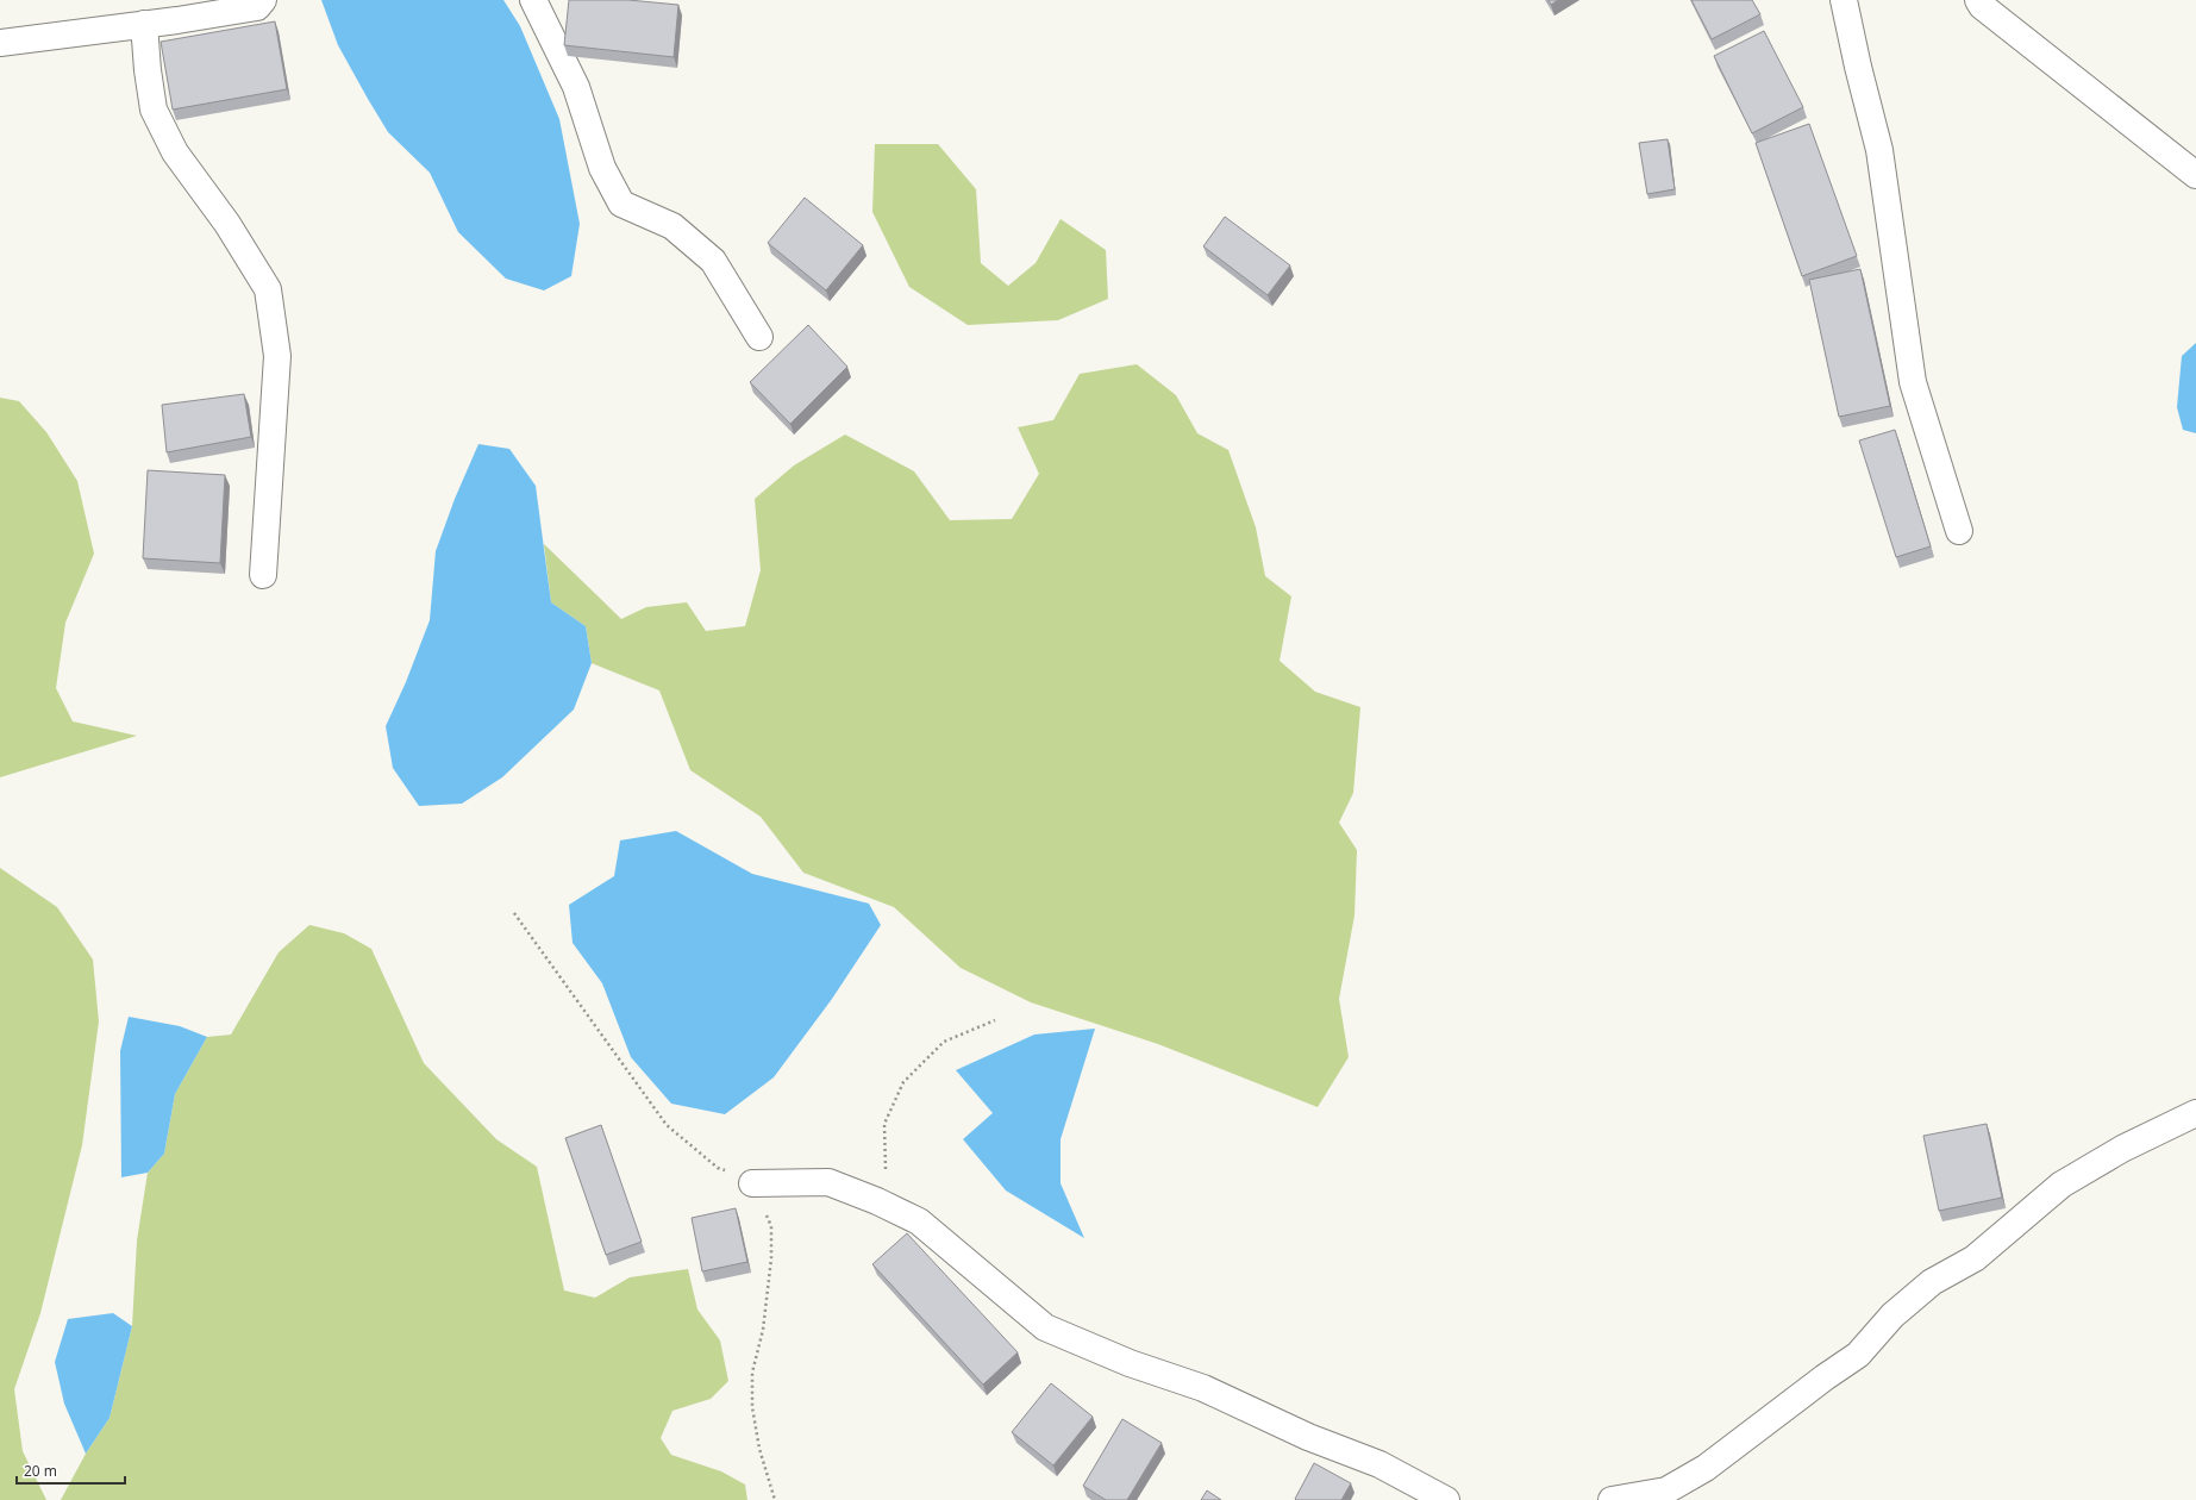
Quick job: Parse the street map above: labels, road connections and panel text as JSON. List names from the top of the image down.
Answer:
{
  "scale_bar": "20 m"
}
